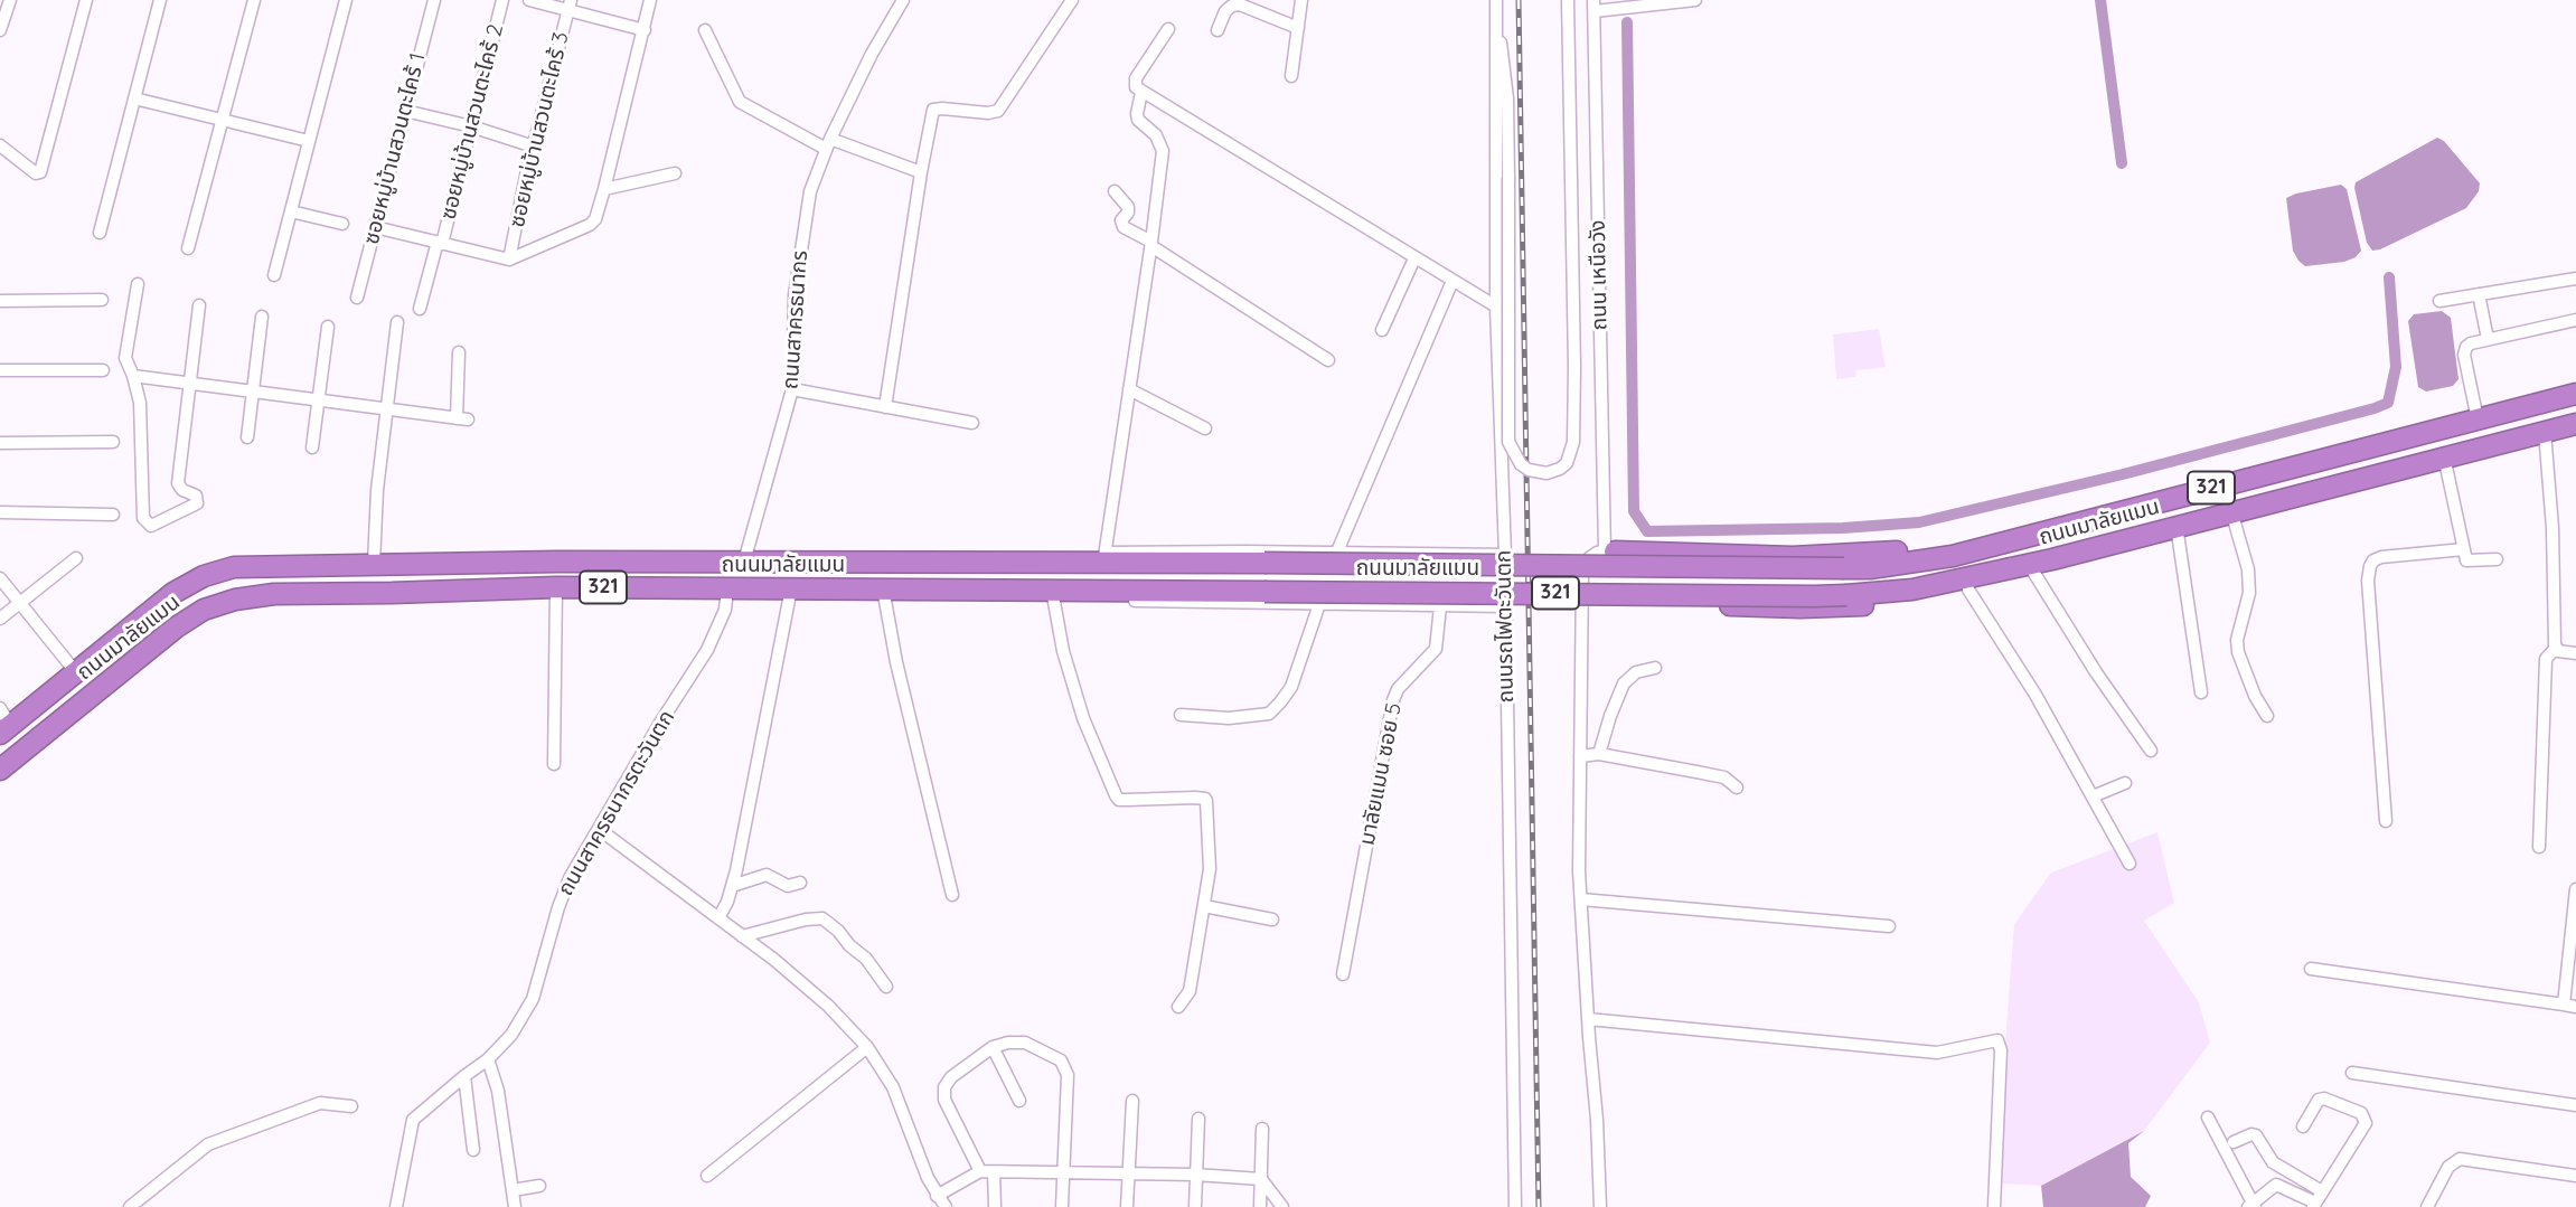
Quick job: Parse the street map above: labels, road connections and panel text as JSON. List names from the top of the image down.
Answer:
{
  "streets": {
    "highway": ["321", "ถนนมาลัยแมน"],
    "street": [
      "ซอยหมู่บ้านสวนตะไคร้ 2",
      "ซอยหมู่บ้านสวนตะไคร้ 3",
      "ซอยหมู่บ้านสวนตะไคร้ 1",
      "ถนน เหนือวัง",
      "ถนนสาครธนากร",
      "ถนนรถไฟตะวันตก",
      "มาลัยแมน ซอย 5",
      "ถนนสาครธนากรตะวันตก"
    ]
  },
  "crossings": [
    ["ถนน เหนือวัง", "321"],
    ["ถนนสาครธนากร", "ถนนมาลัยแมน"],
    ["ถนนมาลัยแมน", "ถนนสาครธนากรตะวันตก"]
  ]
}
